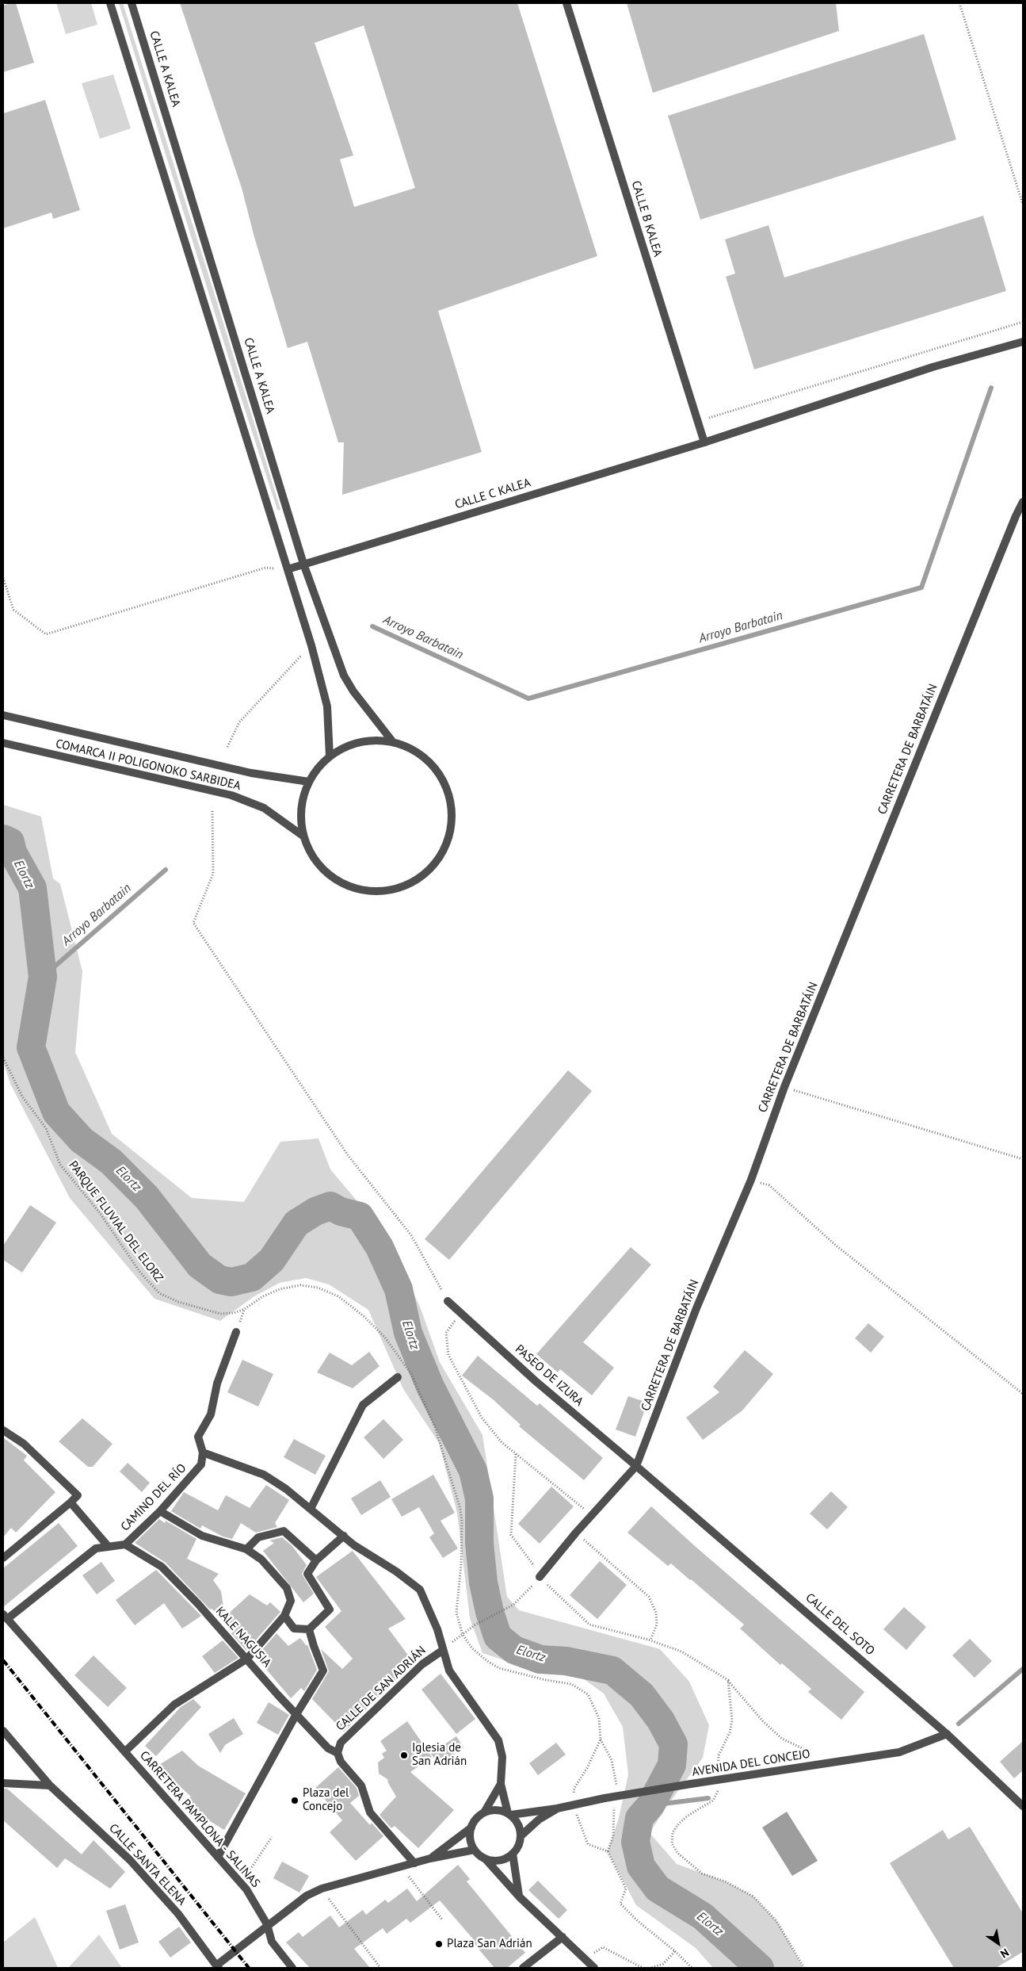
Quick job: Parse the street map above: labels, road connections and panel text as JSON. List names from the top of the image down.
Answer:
{
  "streets": {
    "street": [
      "CALLE A KALEA",
      "CALLE B KALEA",
      "CALLE C KALEA",
      "CARRETERA DE BARBATÁIN",
      "COMARCA II POLIGONOKO SARBIDEA",
      "PASEO DE IZURA",
      "CAMINO DEL RÍO",
      "CALLE DEL SOTO",
      "KALE NAGUSIA",
      "CALLE DE SAN ADRIÁN",
      "AVENIDA DEL CONCEJO",
      "CARRETERA PAMPLONA - SALINAS",
      "CALLE SANTA ELENA"
    ],
    "path": ["PARQUE FLUVIAL DEL ELORZ"]
  },
  "crossings": [
    ["CALLE A KALEA", "CALLE C KALEA"],
    ["CALLE B KALEA", "CALLE C KALEA"],
    ["CARRETERA DE BARBATÁIN", "PASEO DE IZURA"],
    ["CARRETERA DE BARBATÁIN", "CALLE DEL SOTO"],
    ["PASEO DE IZURA", "CALLE DEL SOTO"],
    ["CAMINO DEL RÍO", "KALE NAGUSIA"],
    ["CAMINO DEL RÍO", "CARRETERA PAMPLONA - SALINAS"],
    ["CALLE DEL SOTO", "AVENIDA DEL CONCEJO"],
    ["KALE NAGUSIA", "CALLE DE SAN ADRIÁN"],
    ["KALE NAGUSIA", "CARRETERA PAMPLONA - SALINAS"]
  ],
  "water": ["Arroyo Barbatain", "Elortz"],
  "places": ["Iglesia de San Adrián", "Plaza del Concejo", "Plaza San Adrián"],
  "north": "bottom right"
}
